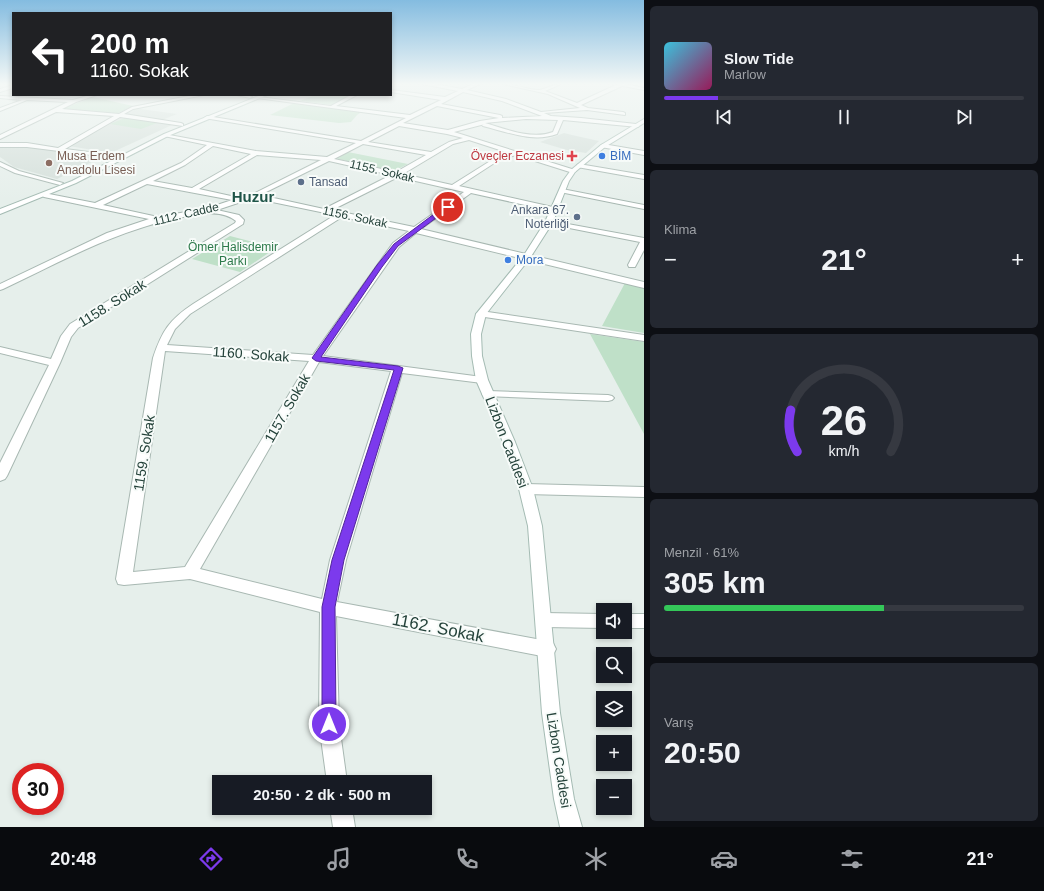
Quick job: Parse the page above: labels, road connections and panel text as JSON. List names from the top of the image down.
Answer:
{
  "streets": {
    "street": [
      "1155. Sokak",
      "1112. Cadde",
      "1156. Sokak",
      "1158. Sokak",
      "1160. Sokak",
      "1157. Sokak",
      "Lizbon Caddesi",
      "1159. Sokak",
      "1162. Sokak"
    ]
  },
  "crossings": [
    ["1155. Sokak", "1112. Cadde"],
    ["1155. Sokak", "1157. Sokak"],
    ["1155. Sokak", "Lizbon Caddesi"],
    ["1112. Cadde", "1156. Sokak"],
    ["1112. Cadde", "1158. Sokak"],
    ["1156. Sokak", "1157. Sokak"],
    ["1156. Sokak", "Lizbon Caddesi"],
    ["1156. Sokak", "1159. Sokak"],
    ["1160. Sokak", "1157. Sokak"],
    ["1160. Sokak", "Lizbon Caddesi"],
    ["1160. Sokak", "1159. Sokak"],
    ["1157. Sokak", "1159. Sokak"],
    ["Lizbon Caddesi", "1162. Sokak"],
    ["1159. Sokak", "1162. Sokak"]
  ],
  "districts": ["Huzur"],
  "parks": ["Ömer Halisdemir Parkı"],
  "places": {
    "health": ["Öveçler Eczanesi"],
    "other": [
      "BİM",
      "Musa Erdem Anadolu Lisesi",
      "Tansad",
      "Ankara 67. Noterliği",
      "Mora"
    ]
  },
  "page": {
    "turn": ["200 m", "1160. Sokak"],
    "song": ["Slow Tide", "Marlow"],
    "tile": [
      "Klima",
      ["Menzil · 61%", "305 km"],
      ["Varış", "20:50"]
    ],
    "heat": ["−", "21°", "+"],
    "map_buttons": ["+", "−"],
    "limit": "30",
    "trip": "20:50 · 2 dk · 500 m",
    "tabs": ["20:48", "21°"],
    "gauge": ["26", "km/h"]
  }
}
